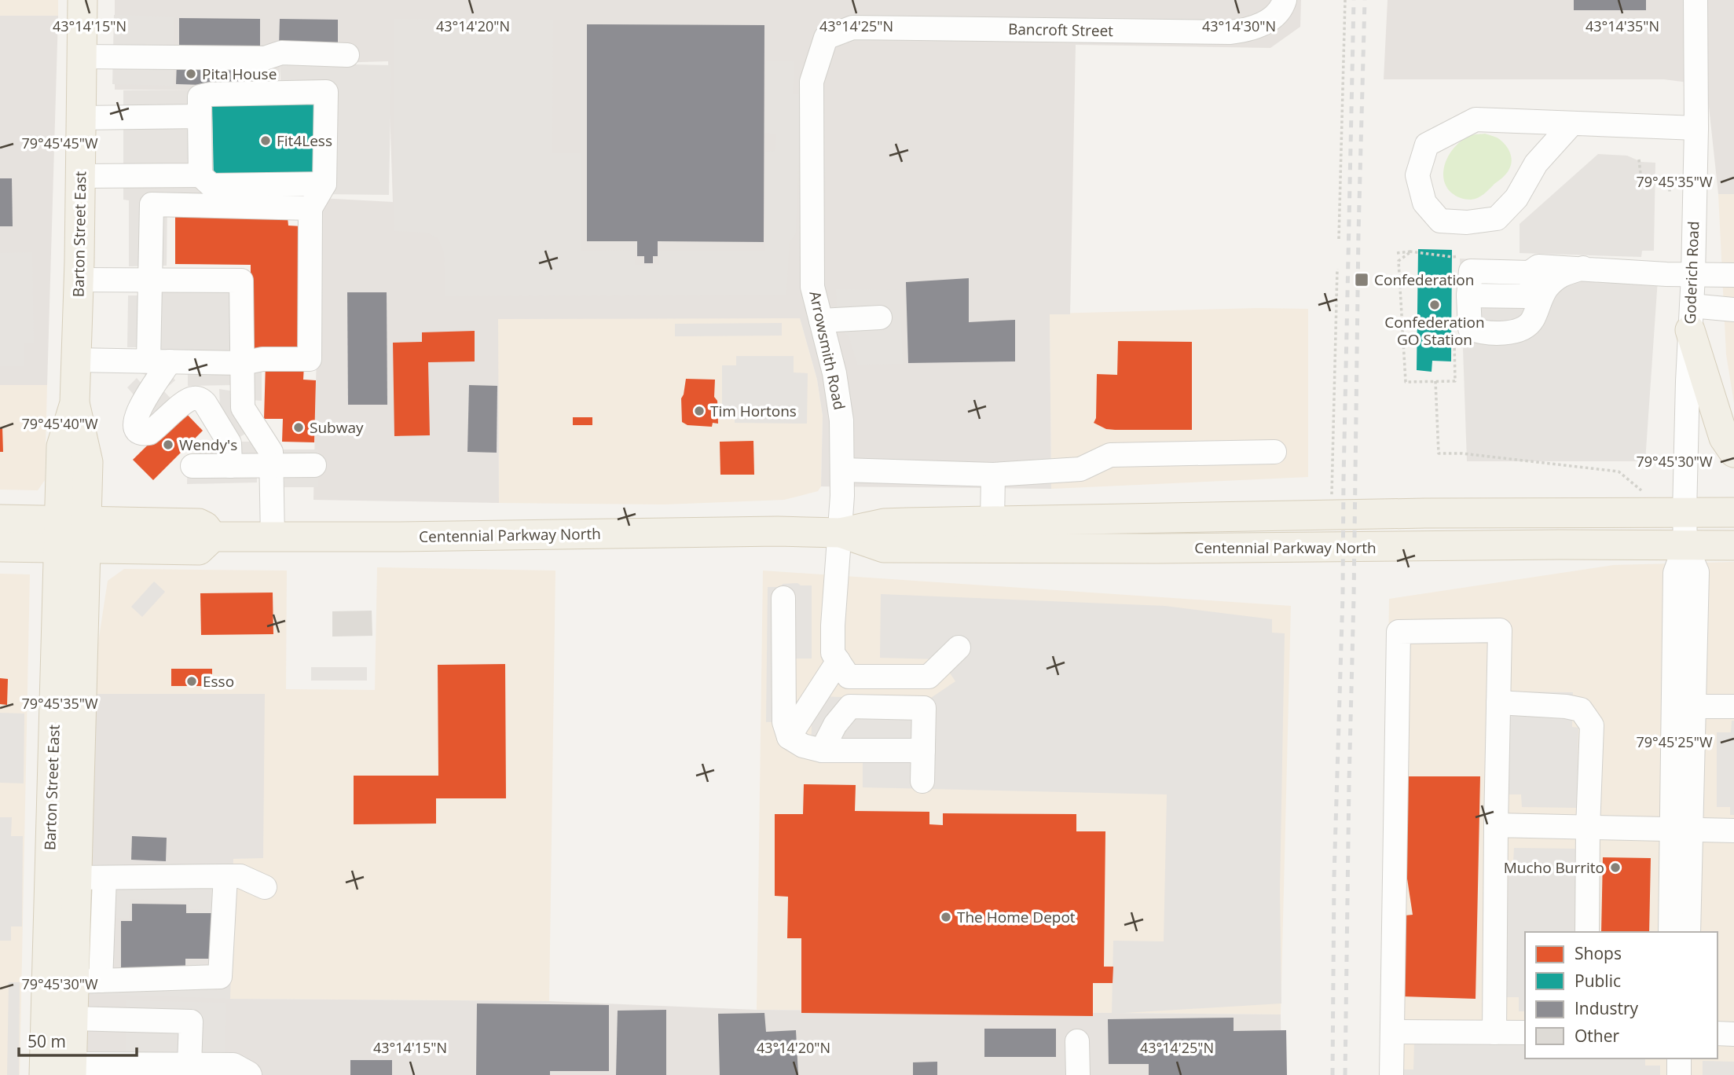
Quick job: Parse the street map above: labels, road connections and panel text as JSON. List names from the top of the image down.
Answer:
{
  "streets": {
    "main road": ["Barton Street East", "Centennial Parkway North"],
    "street": ["Bancroft Street", "Goderich Road", "Arrowsmith Road"]
  },
  "crossings": [
    ["Bancroft Street", "Arrowsmith Road"],
    ["Barton Street East", "Centennial Parkway North"],
    ["Goderich Road", "Centennial Parkway North"],
    ["Arrowsmith Road", "Centennial Parkway North"]
  ],
  "places": {
    "other": [
      "Pita House",
      "Fit4Less",
      "Confederation GO Station",
      "Tim Hortons",
      "Subway",
      "Wendy's",
      "Esso",
      "Mucho Burrito",
      "The Home Depot"
    ],
    "transit": ["Confederation"]
  },
  "legend": [
    "Shops",
    "Public",
    "Industry",
    "Other"
  ],
  "scale_bar": "50 m",
  "coordinates": [
    "43°14'15\"N",
    "43°14'20\"N",
    "43°14'25\"N",
    "43°14'30\"N",
    "43°14'35\"N",
    "79°45'45\"W",
    "79°45'35\"W",
    "79°45'40\"W",
    "79°45'30\"W",
    "79°45'25\"W"
  ]
}
